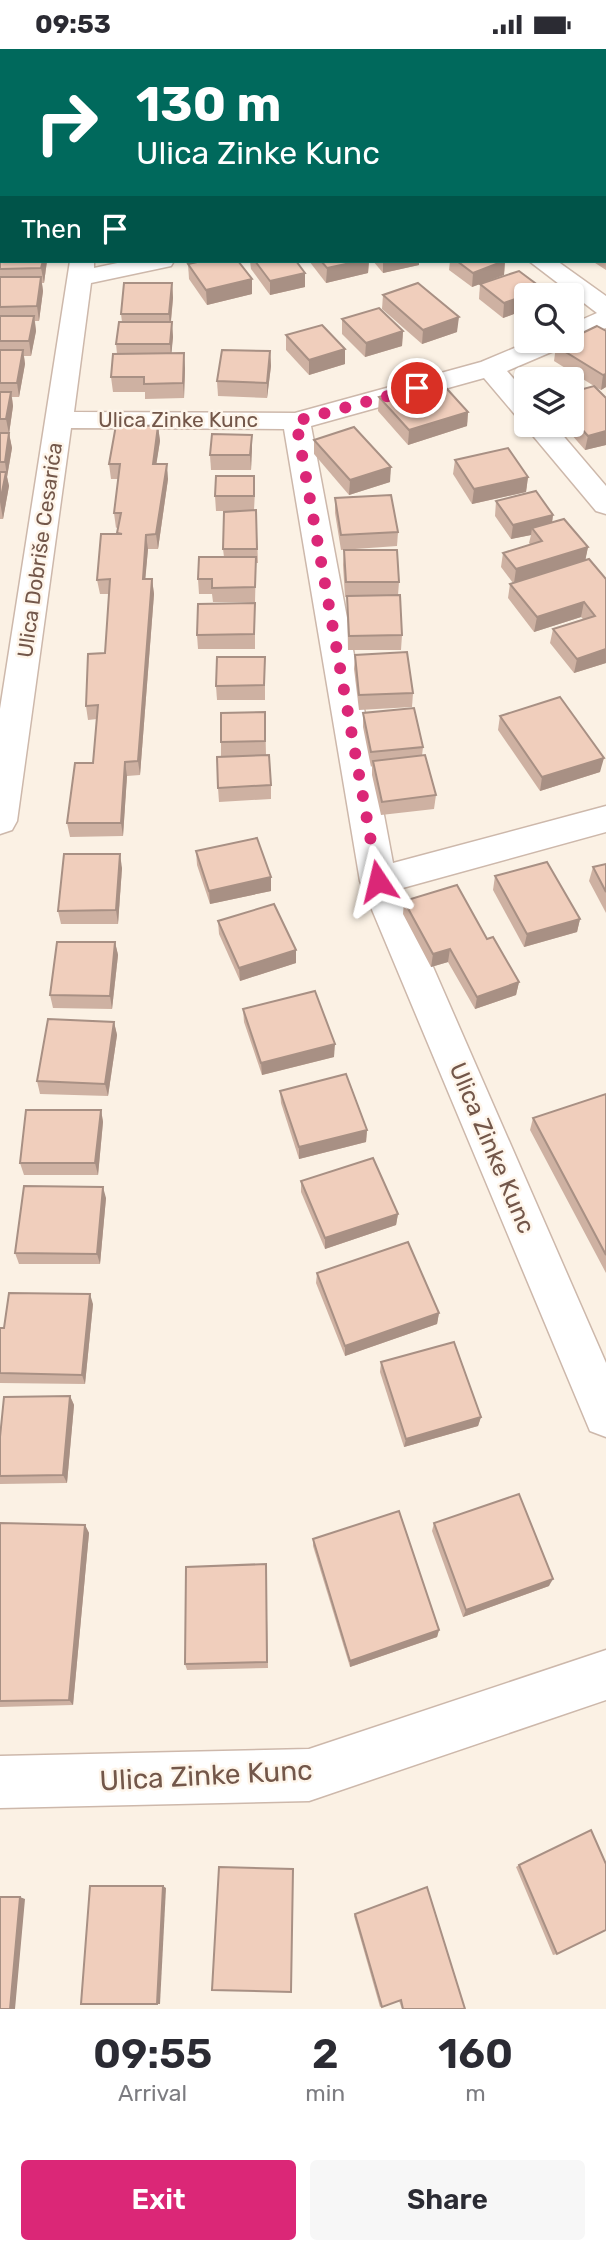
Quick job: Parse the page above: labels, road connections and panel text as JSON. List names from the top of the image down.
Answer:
{
  "streets": {
    "street": ["Ulica Zinke Kunc", "Ulica Dobriše Cesarića"]
  },
  "crossings": [
    ["Ulica Zinke Kunc", "Ulica Dobriše Cesarića"]
  ],
  "page": {
    "status": "09:53",
    "turn": ["130 m", "Ulica Zinke Kunc"],
    "then": "Then",
    "eta": [
      "09:55",
      "Arrival",
      "2",
      "min",
      "160",
      "m"
    ],
    "buttons": ["Exit", "Share"]
  }
}
